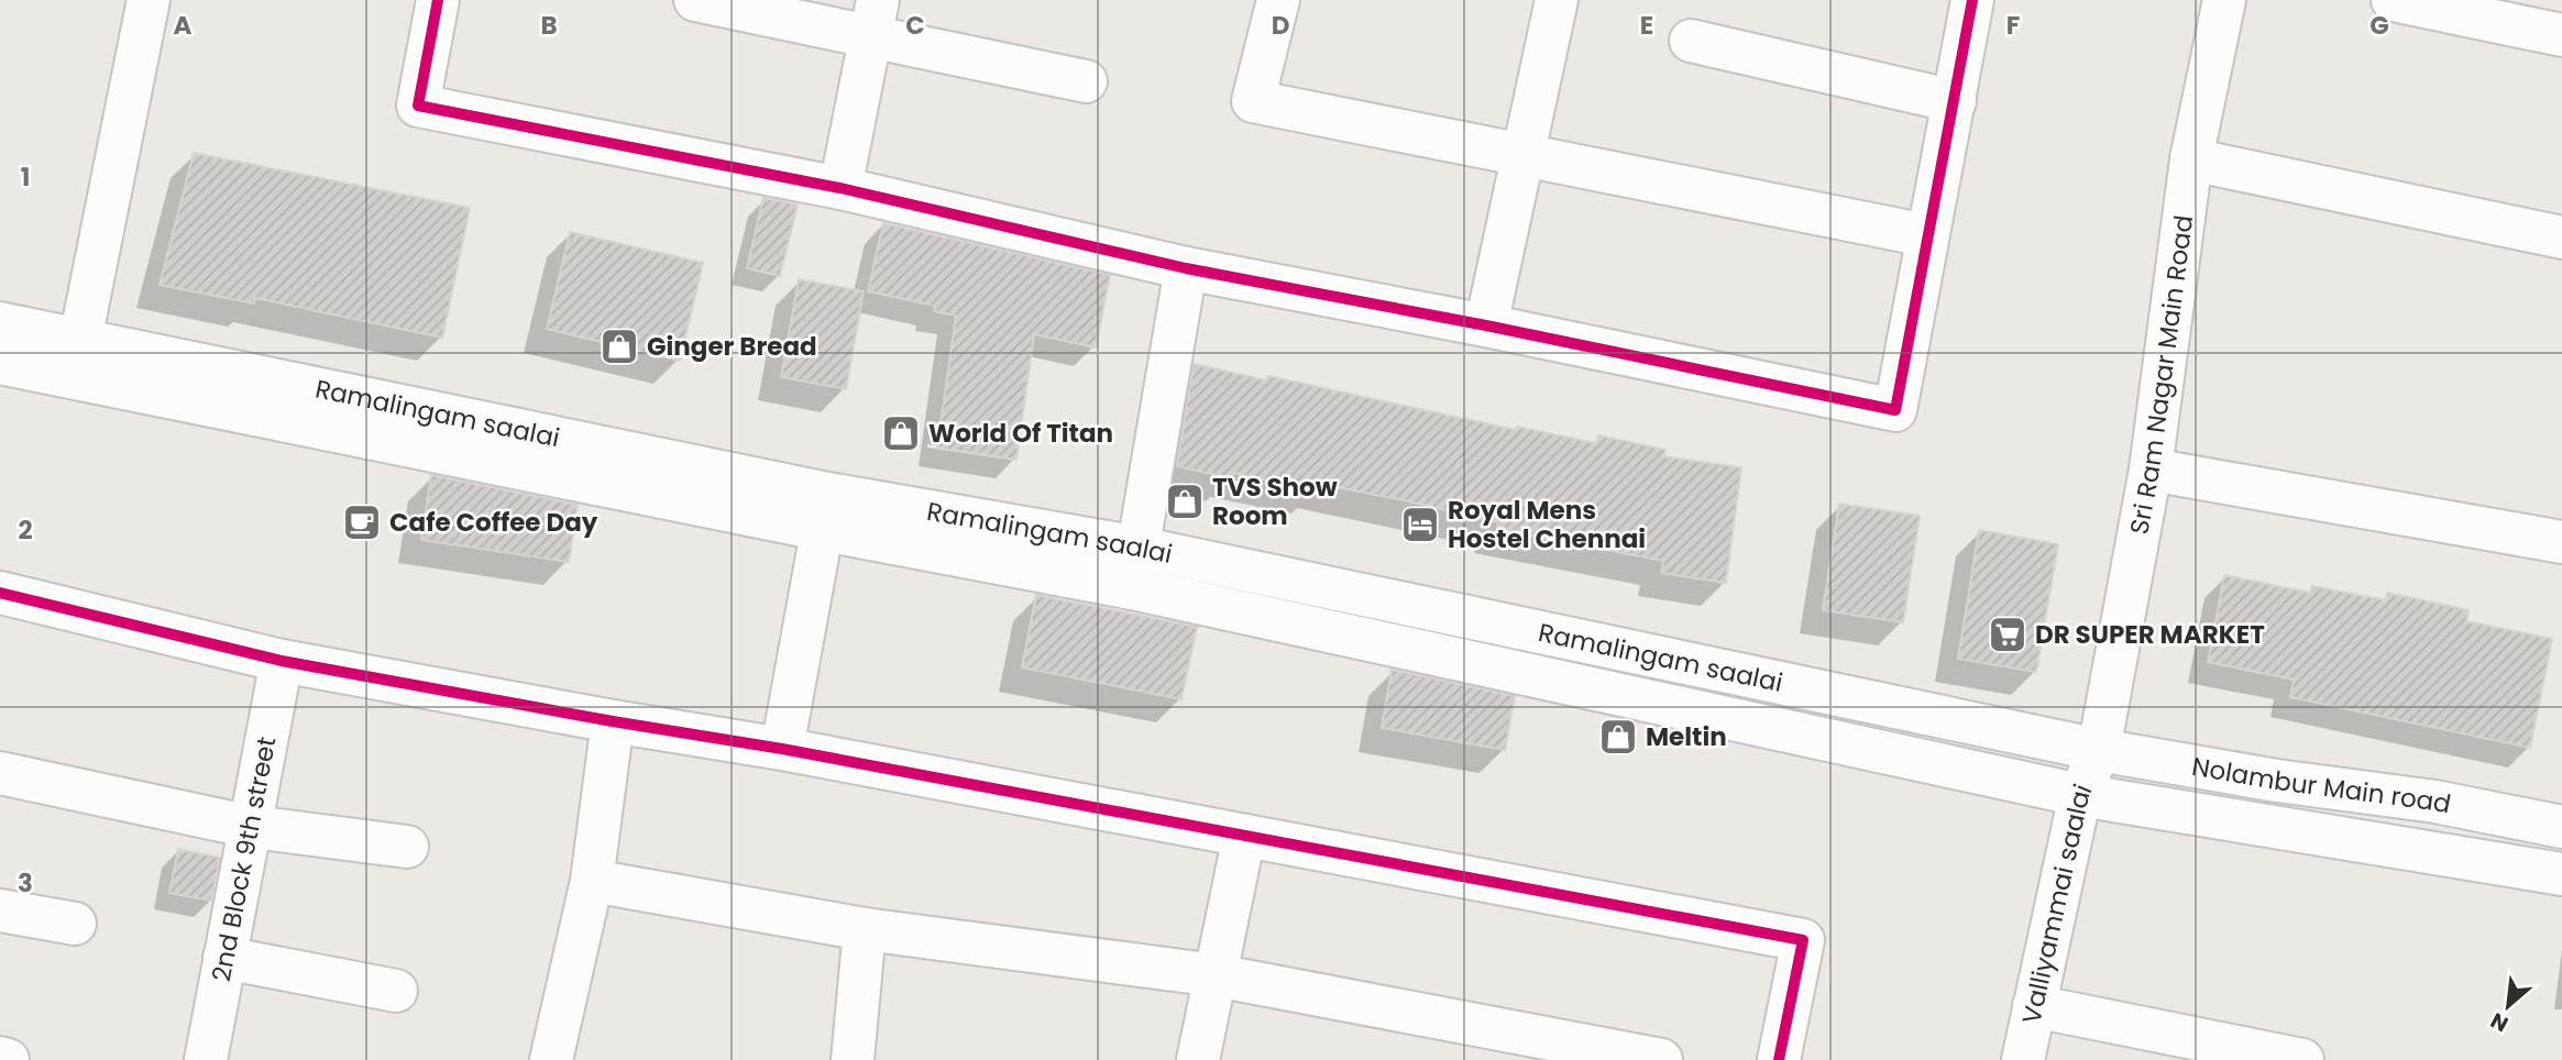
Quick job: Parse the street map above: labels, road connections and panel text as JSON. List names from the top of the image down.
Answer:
{
  "streets": {
    "street": [
      "Sri Ram Nagar Main Road",
      "Ramalingam saalai",
      "Nolambur Main road",
      "2nd Block 9th street",
      "Valliyammai saalai"
    ]
  },
  "crossings": [
    ["Sri Ram Nagar Main Road", "Ramalingam saalai"],
    ["Sri Ram Nagar Main Road", "Nolambur Main road"],
    ["Sri Ram Nagar Main Road", "Valliyammai saalai"],
    ["Ramalingam saalai", "Nolambur Main road"],
    ["Ramalingam saalai", "Valliyammai saalai"],
    ["Nolambur Main road", "Valliyammai saalai"]
  ],
  "places": {
    "shop": [
      "Ginger Bread",
      "World Of Titan",
      "TVS Show Room",
      "Meltin"
    ],
    "cafe": ["Cafe Coffee Day"],
    "hotel": ["Royal Mens Hostel Chennai"],
    "supermarket": ["DR SUPER MARKET"]
  },
  "north": "bottom left",
  "grid": {
    "columns": [
      "A",
      "B",
      "C",
      "D",
      "E",
      "F",
      "G"
    ],
    "rows": ["1", "2", "3"]
  }
}
